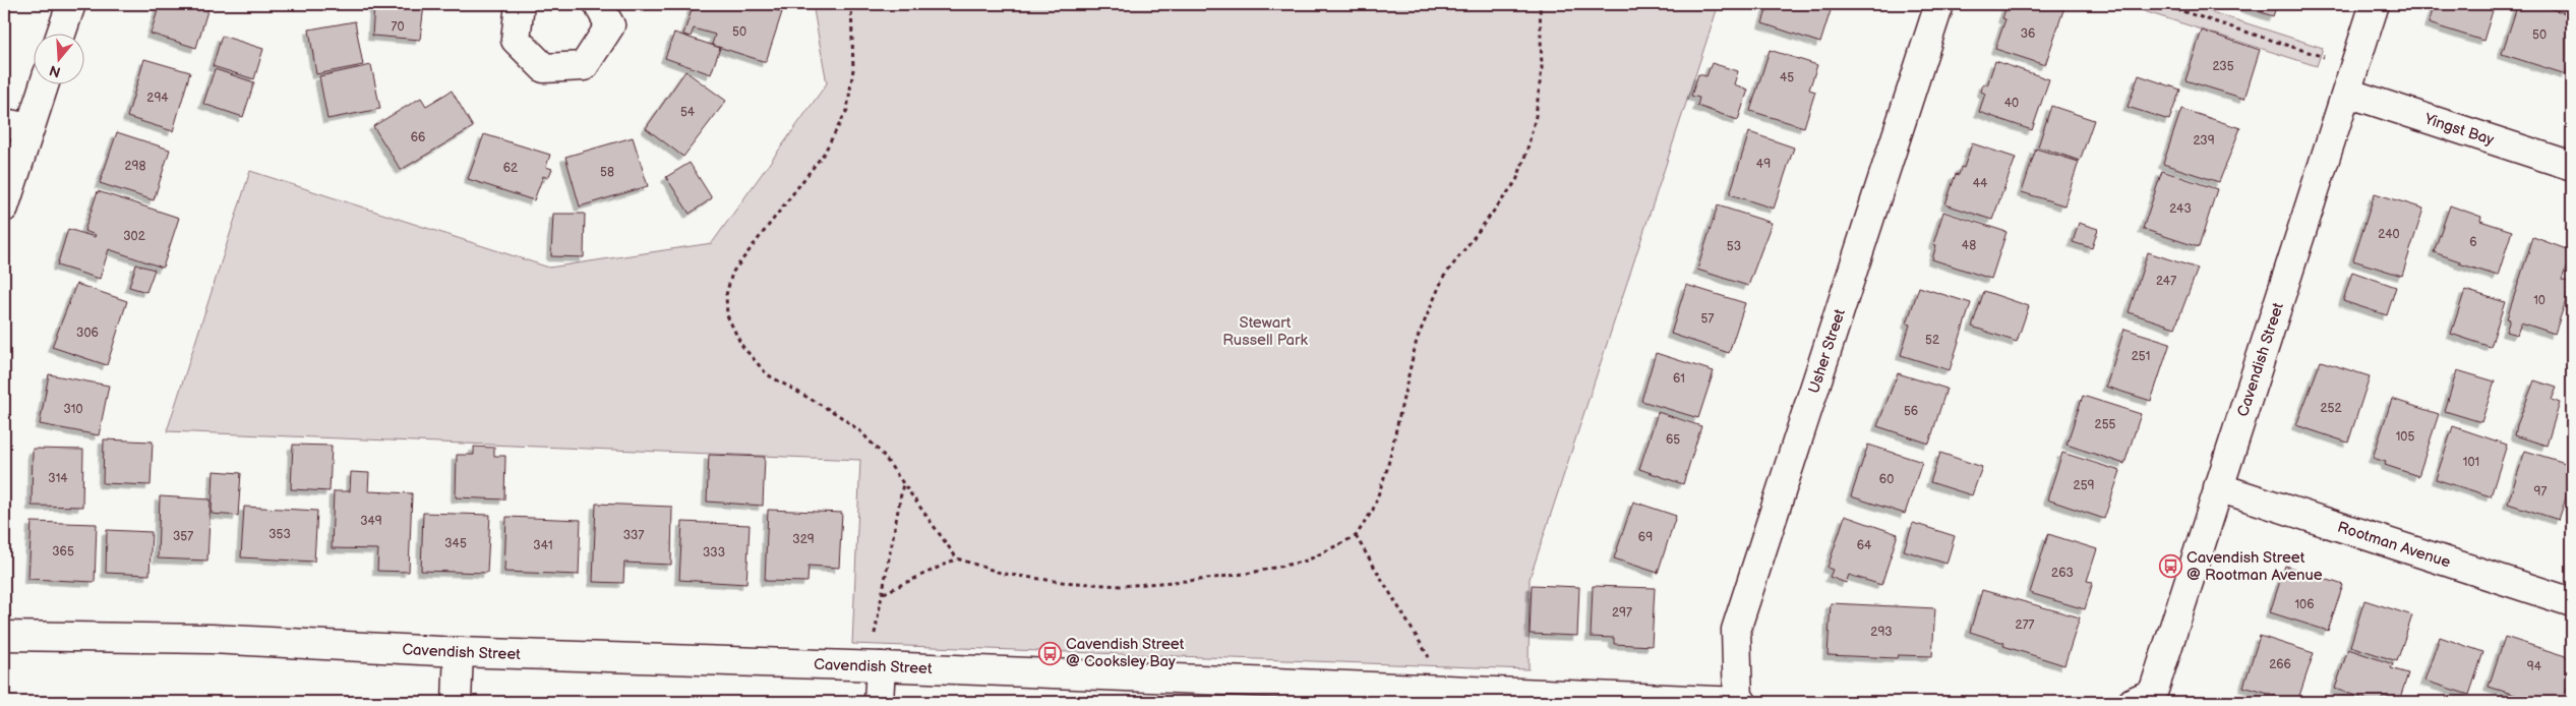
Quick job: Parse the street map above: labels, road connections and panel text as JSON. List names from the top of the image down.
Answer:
{
  "streets": {
    "street": [
      "Yingst Bay",
      "Usher Street",
      "Cavendish Street",
      "Rootman Avenue"
    ]
  },
  "crossings": [
    ["Yingst Bay", "Cavendish Street"],
    ["Usher Street", "Cavendish Street"],
    ["Cavendish Street", "Rootman Avenue"]
  ],
  "parks": ["Stewart Russell Park"],
  "places": {
    "bus stop": ["Cavendish Street @ Rootman Avenue", "Cavendish Street @ Cooksley Bay"]
  },
  "house_numbers": [
    "70",
    "50",
    "36",
    "50",
    "235",
    "45",
    "294",
    "40",
    "54",
    "66",
    "239",
    "49",
    "298",
    "62",
    "58",
    "44",
    "243",
    "240",
    "302",
    "6",
    "48",
    "53",
    "247",
    "10",
    "57",
    "306",
    "52",
    "251",
    "61",
    "252",
    "310",
    "56",
    "255",
    "105",
    "65",
    "101",
    "314",
    "60",
    "259",
    "97",
    "349",
    "353",
    "337",
    "357",
    "69",
    "329",
    "345",
    "341",
    "64",
    "365",
    "333",
    "263",
    "106",
    "297",
    "277",
    "293",
    "266",
    "94"
  ],
  "north": "bottom"
}
